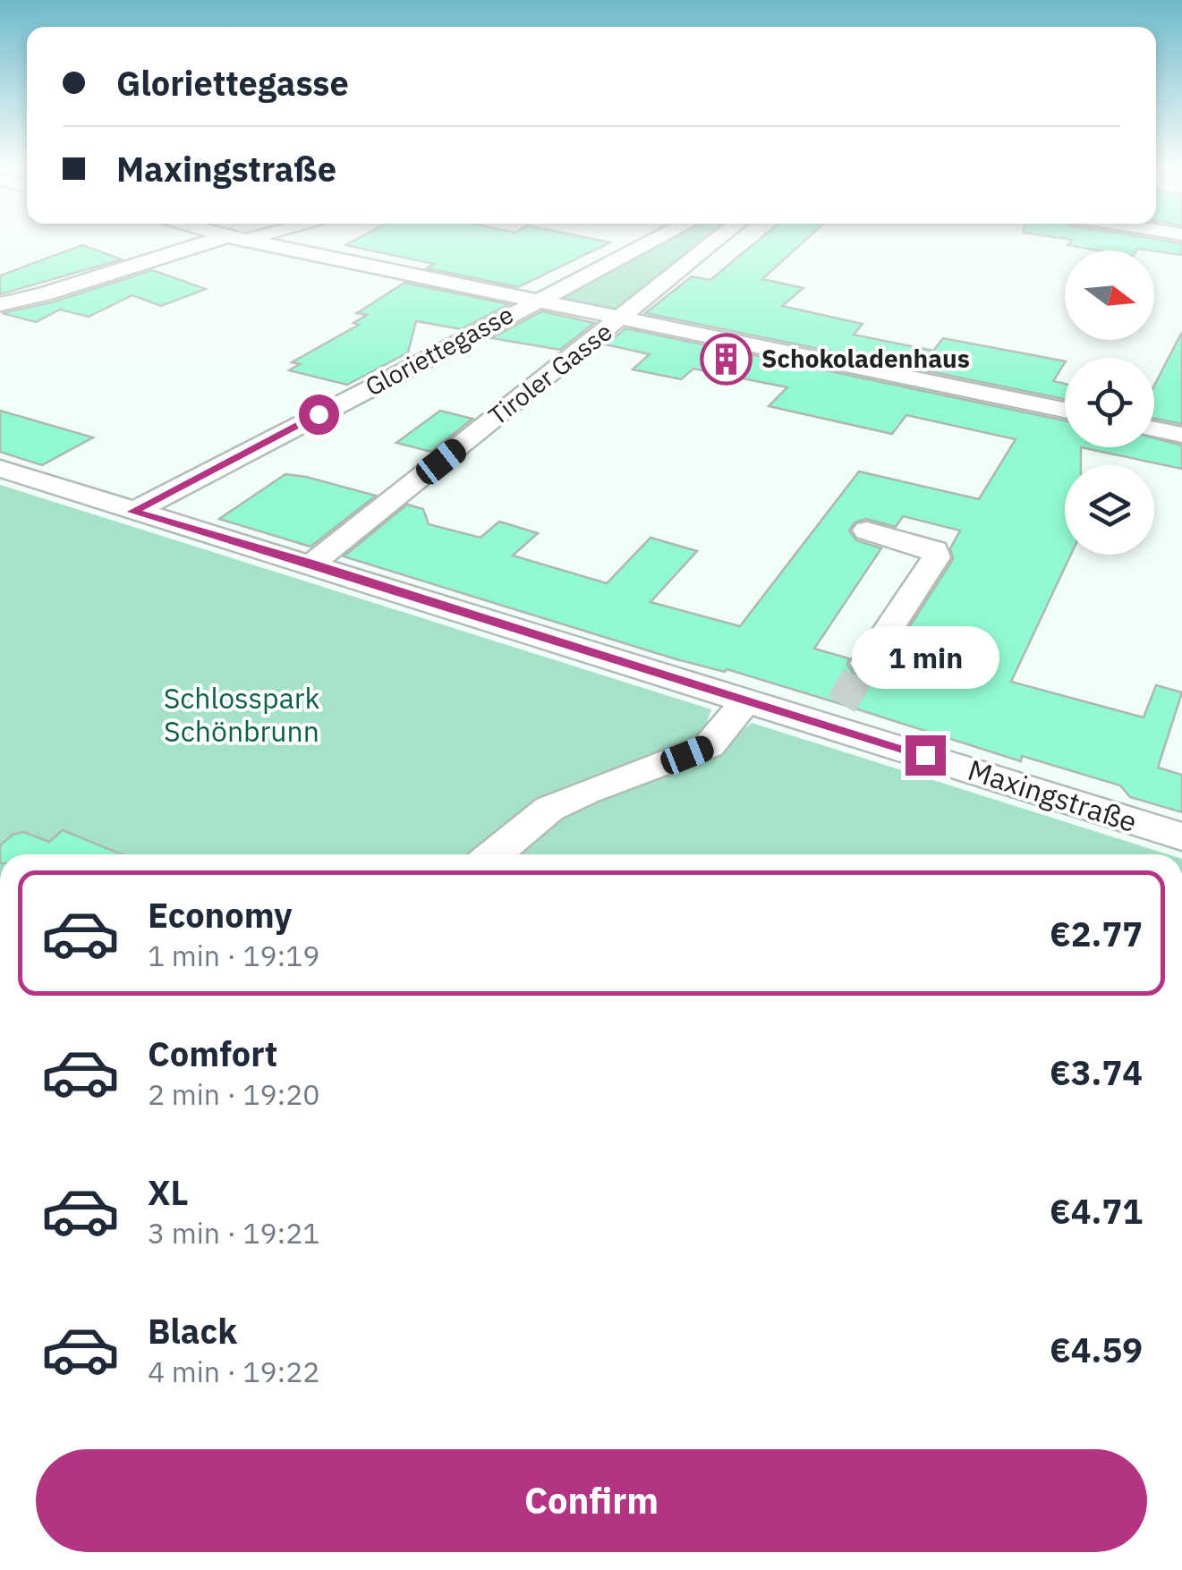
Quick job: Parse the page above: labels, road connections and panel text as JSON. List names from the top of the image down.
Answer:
{
  "streets": {
    "street": ["Gloriettegasse", "Tiroler Gasse", "Maxingstraße"]
  },
  "crossings": [
    ["Gloriettegasse", "Maxingstraße"],
    ["Tiroler Gasse", "Maxingstraße"]
  ],
  "parks": ["Schlosspark Schönbrunn"],
  "places": {
    "building": ["Schokoladenhaus"]
  },
  "north": "right",
  "page": {
    "banner": ["Gloriettegasse", "Maxingstraße"],
    "bubble": "1 min",
    "list": [
      {
        "name": "Economy",
        "note": "1 min · 19:19",
        "value": "€2.77"
      },
      {
        "name": "Comfort",
        "note": "2 min · 19:20",
        "value": "€3.74"
      },
      {
        "name": "XL",
        "note": "3 min · 19:21",
        "value": "€4.71"
      },
      {
        "name": "Black",
        "note": "4 min · 19:22",
        "value": "€4.59"
      }
    ],
    "buttons": "Confirm"
  }
}
